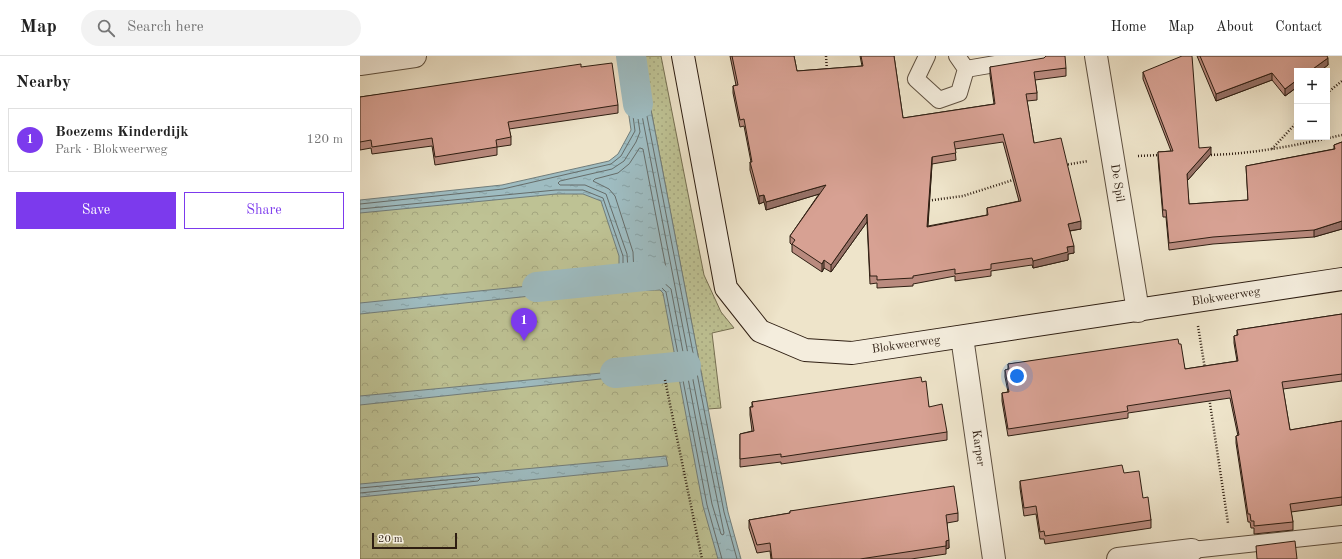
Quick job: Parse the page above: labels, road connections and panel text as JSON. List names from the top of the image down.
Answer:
{
  "streets": {
    "street": ["De Spil", "Blokweerweg", "Karper"]
  },
  "crossings": [
    ["De Spil", "Blokweerweg"],
    ["Blokweerweg", "Karper"]
  ],
  "scale_bar": "20 m",
  "page": {
    "header": "Map",
    "search": "Search here",
    "nav": [
      "Home",
      "Map",
      "About",
      "Contact"
    ],
    "heading": "Nearby",
    "map_buttons": ["+", "−"],
    "list": [
      {
        "mark": "1",
        "name": "Boezems Kinderdijk",
        "note": "Park · Blokweerweg",
        "value": "120 m"
      }
    ],
    "buttons": ["Save", "Share"],
    "pins": "1",
    "scale": "20 m"
  }
}
